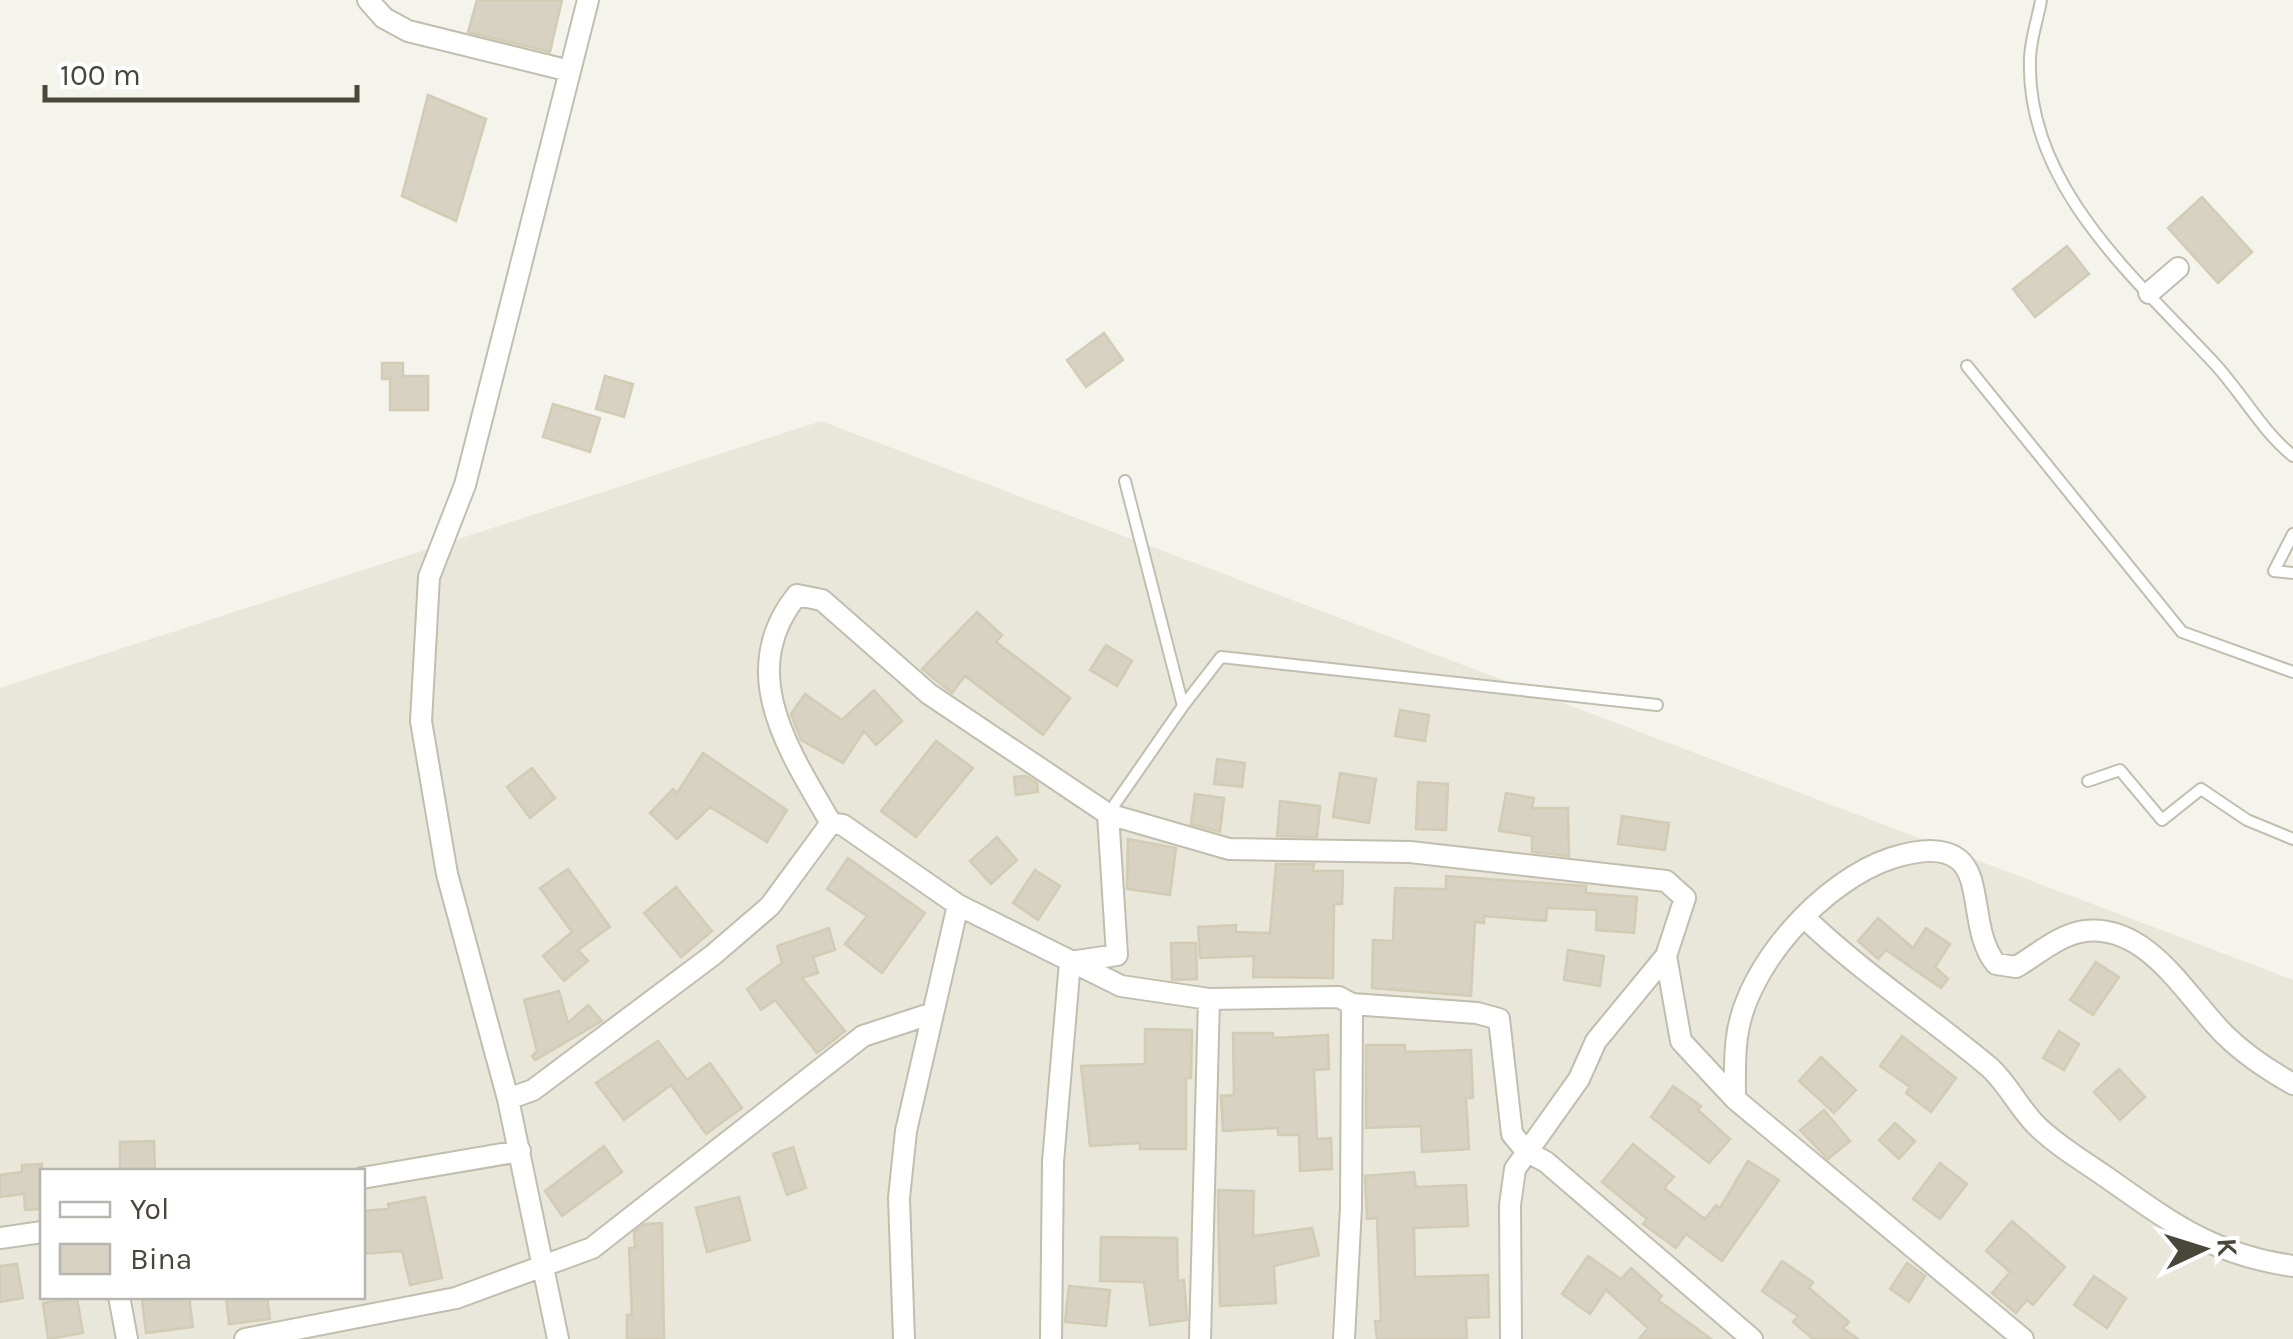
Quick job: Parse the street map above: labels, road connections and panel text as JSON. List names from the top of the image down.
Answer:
{
  "legend": ["Yol", "Bina"],
  "scale_bar": "100 m",
  "north": "right"
}
